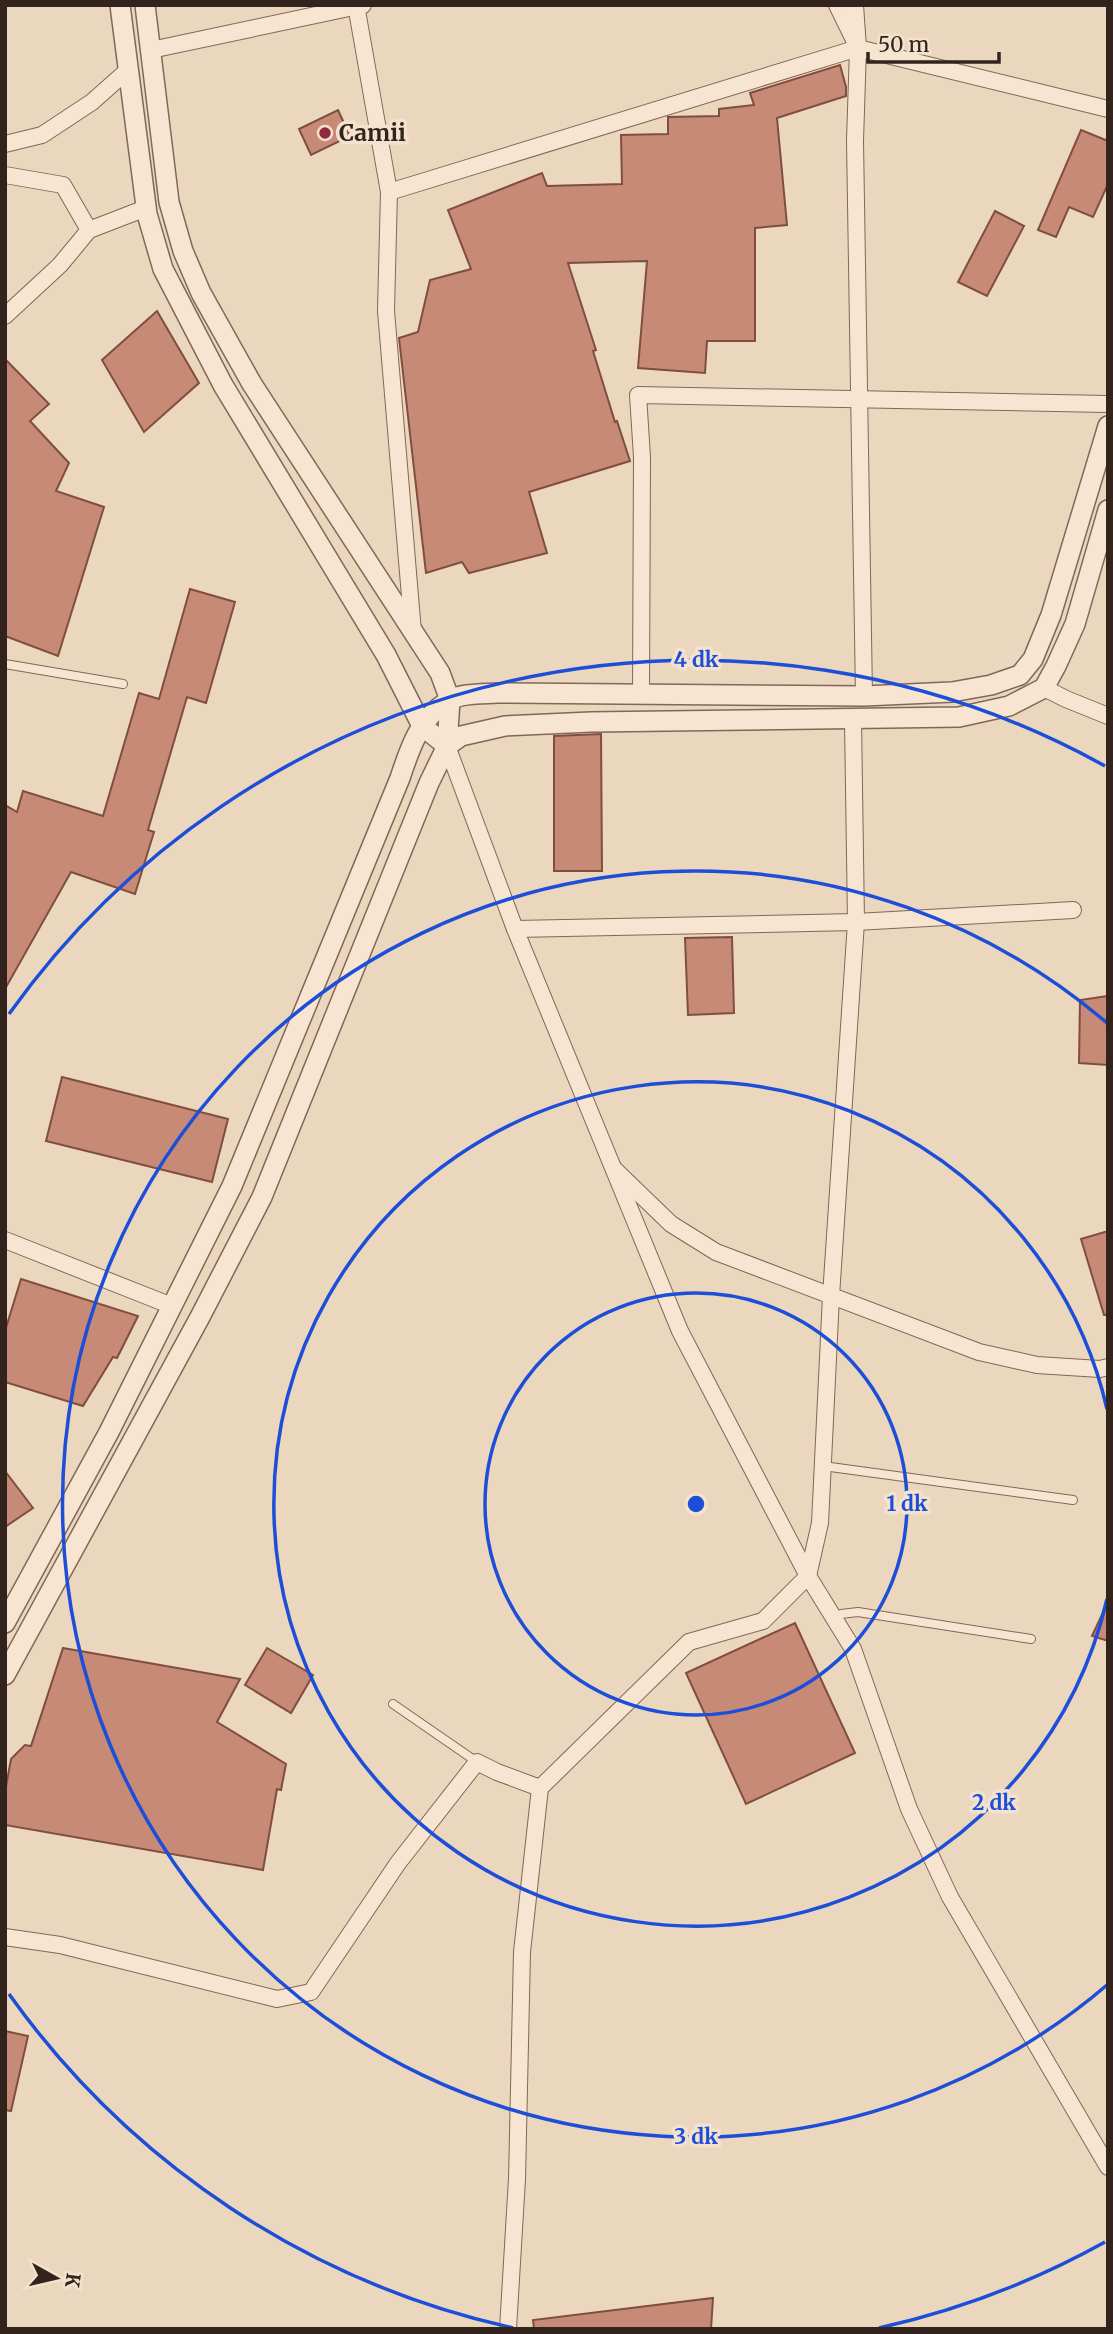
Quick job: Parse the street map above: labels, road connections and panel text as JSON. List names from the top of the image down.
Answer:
{
  "places": ["Camii"],
  "scale_bar": "50 m",
  "north": "right",
  "rings": [
    "4 dk",
    "1 dk",
    "2 dk",
    "3 dk"
  ]
}
